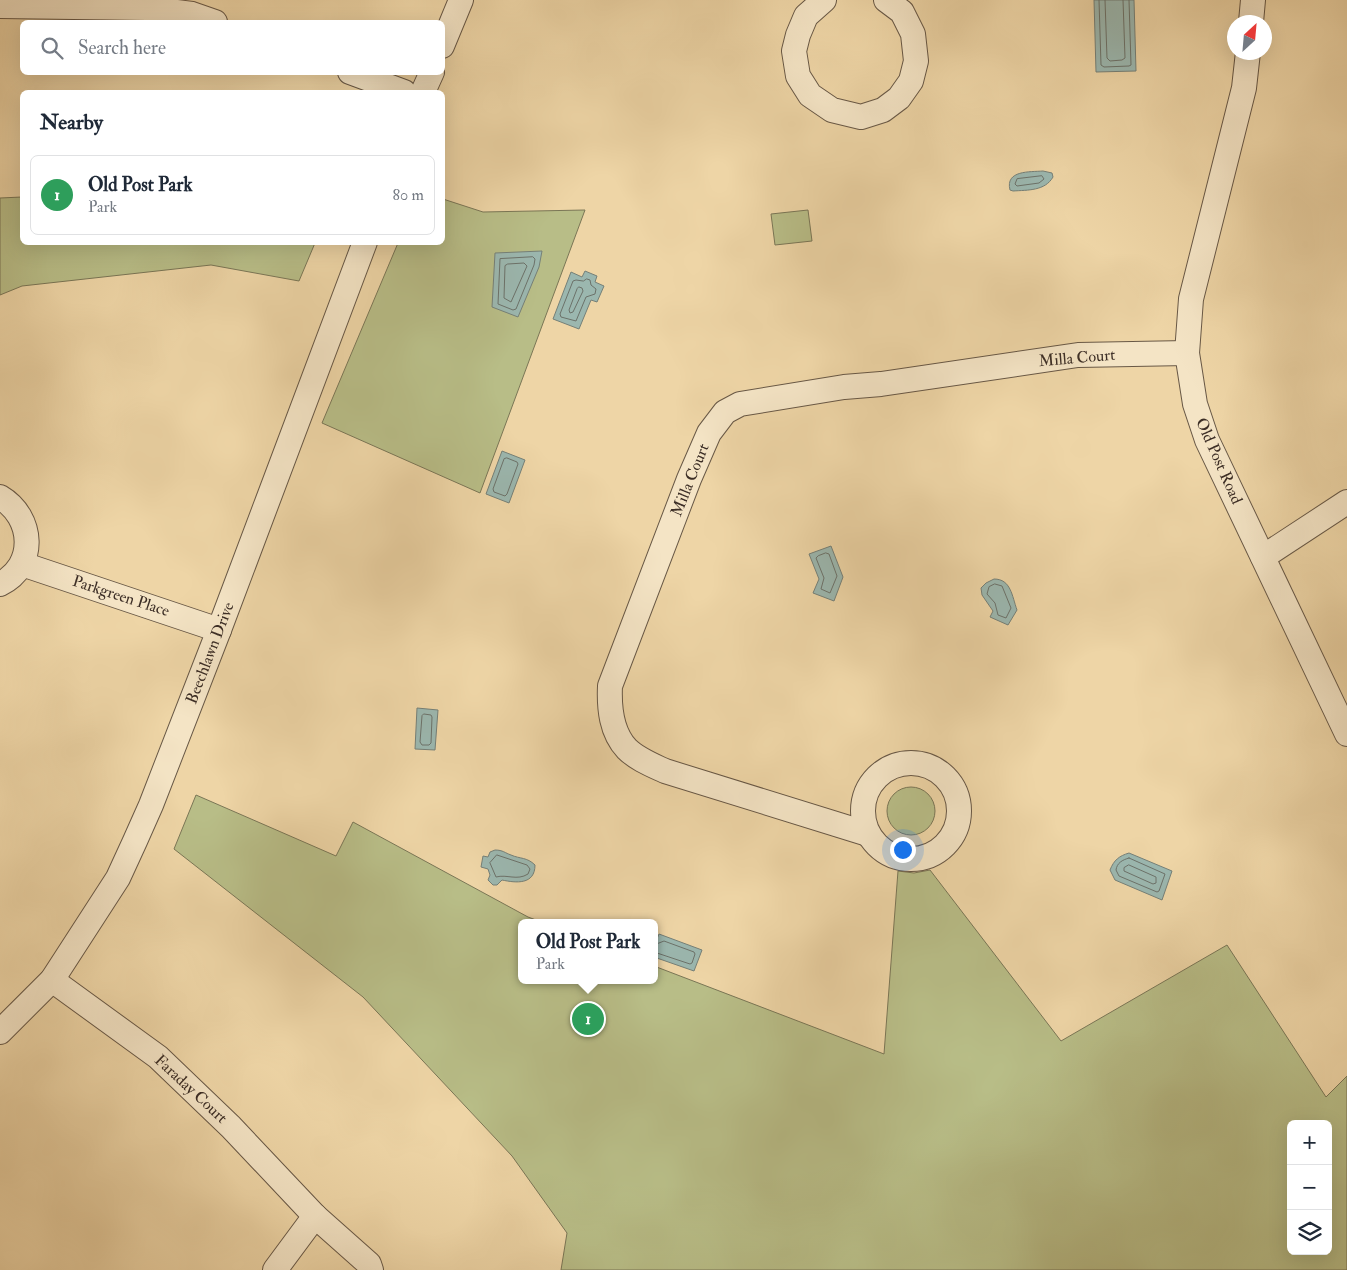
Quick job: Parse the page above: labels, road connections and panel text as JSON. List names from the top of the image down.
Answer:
{
  "streets": {
    "street": [
      "Milla Court",
      "Old Post Road",
      "Parkgreen Place",
      "Beechlawn Drive",
      "Faraday Court"
    ]
  },
  "crossings": [
    ["Milla Court", "Old Post Road"],
    ["Parkgreen Place", "Beechlawn Drive"],
    ["Beechlawn Drive", "Faraday Court"]
  ],
  "north": "top right",
  "page": {
    "search": "Search here",
    "heading": "Nearby",
    "list": [
      {
        "mark": "1",
        "name": "Old Post Park",
        "note": "Park",
        "value": "80 m"
      }
    ],
    "popup": ["Old Post Park", "Park"],
    "pins": "1",
    "map_buttons": ["+", "−"]
  }
}
